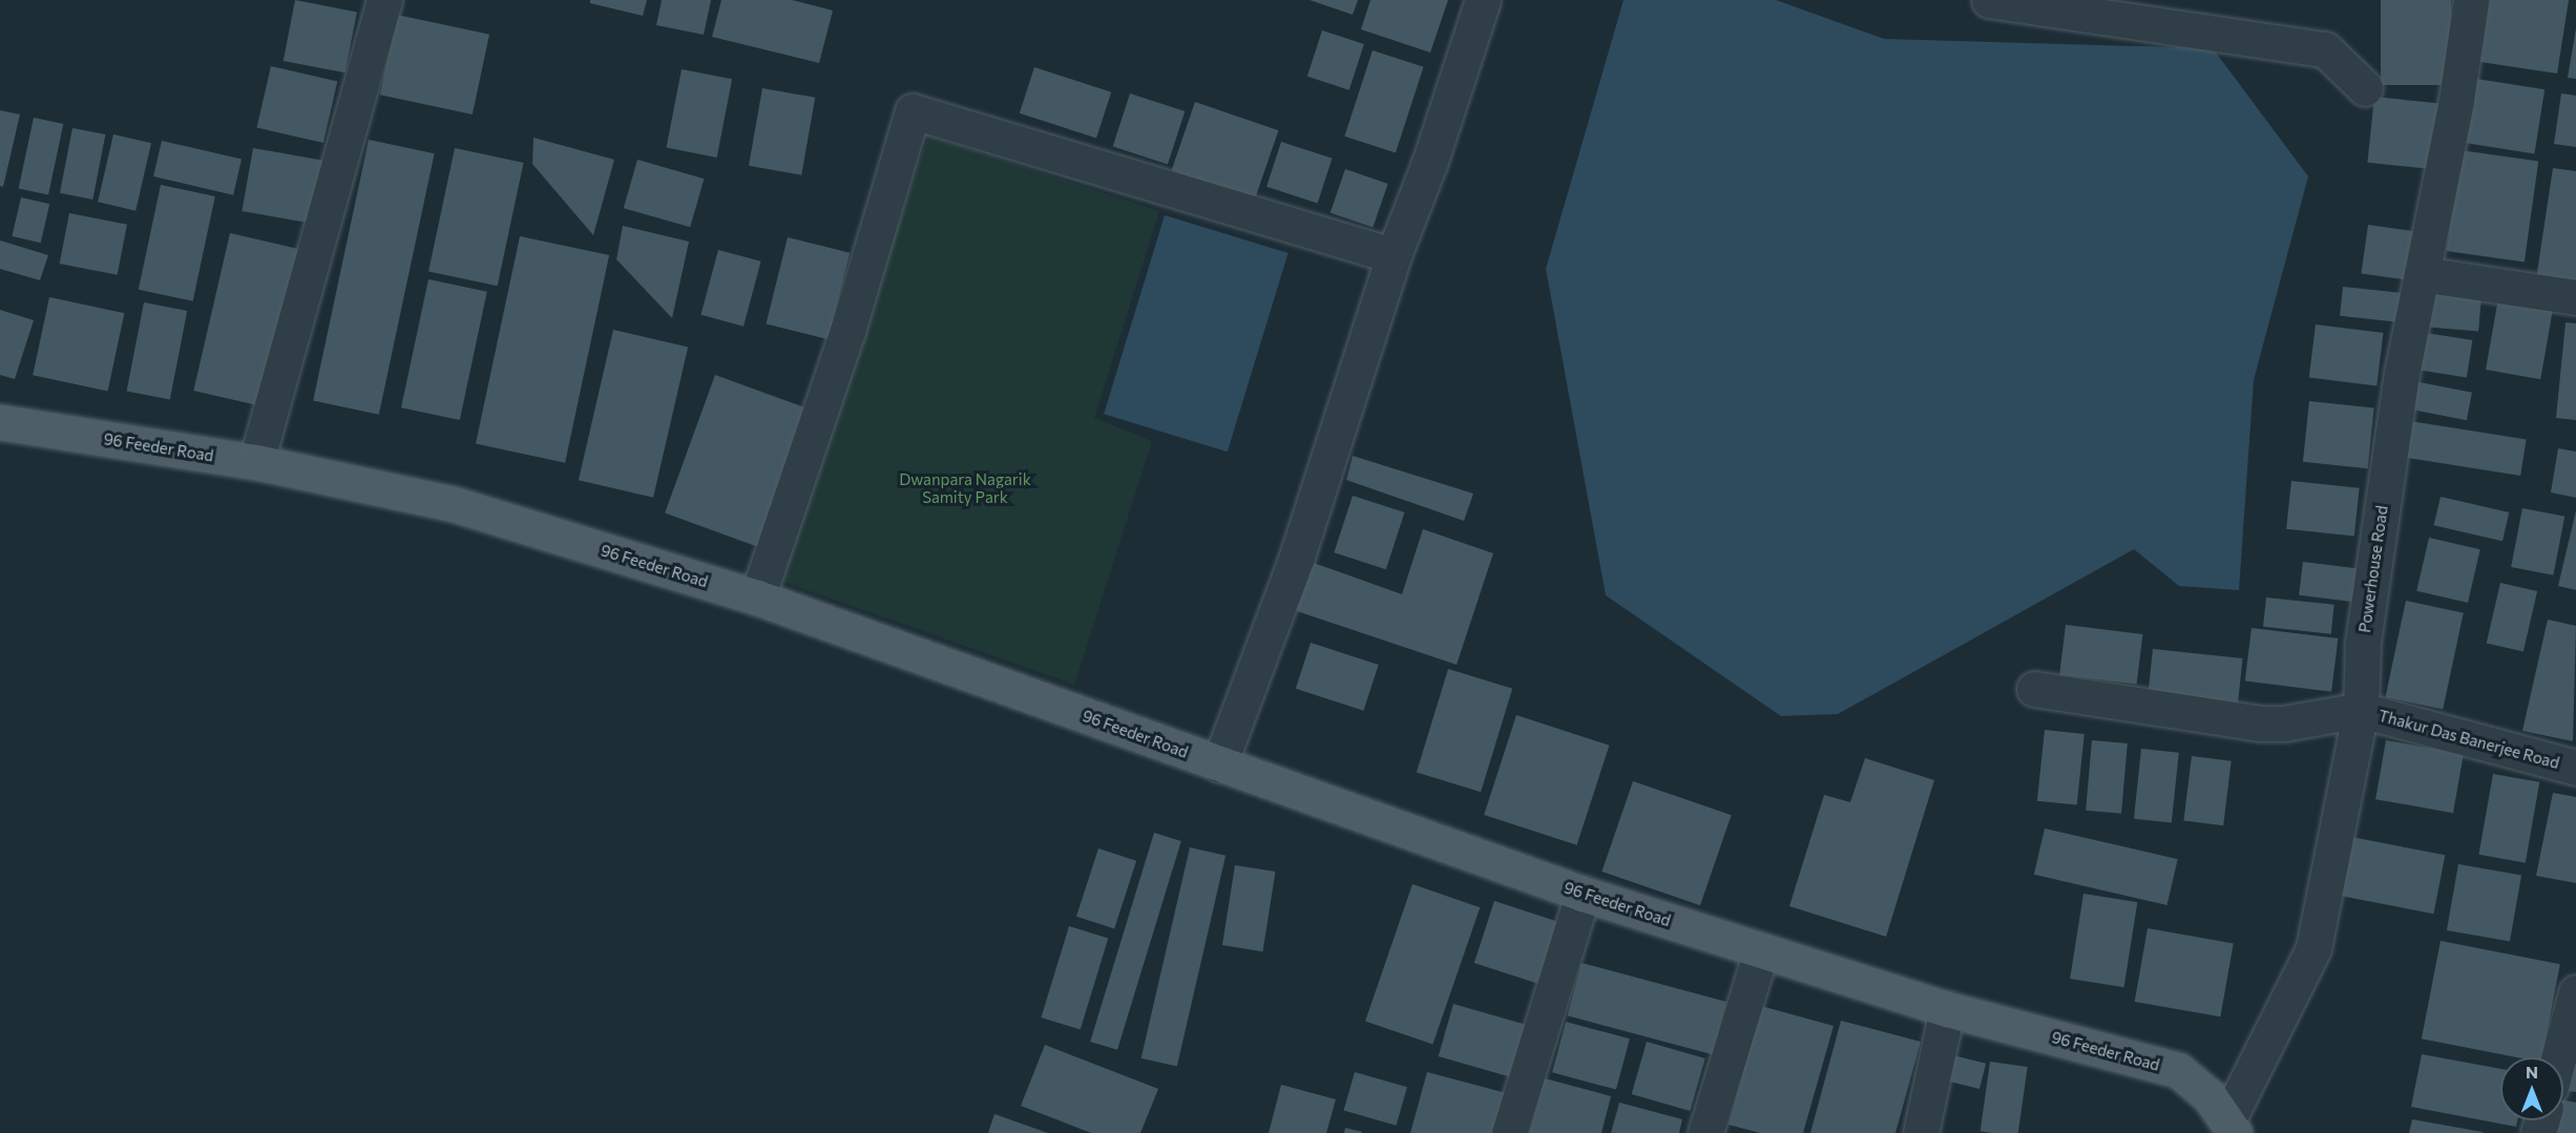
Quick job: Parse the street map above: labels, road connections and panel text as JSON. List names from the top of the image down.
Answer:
{
  "streets": {
    "main road": ["96 Feeder Road"],
    "street": ["Powerhouse Road", "Thakur Das Banerjee Road"]
  },
  "crossings": [
    ["96 Feeder Road", "Powerhouse Road"],
    ["Powerhouse Road", "Thakur Das Banerjee Road"]
  ],
  "parks": ["Dwanpara Nagarik Samity Park"],
  "north": "top"
}
